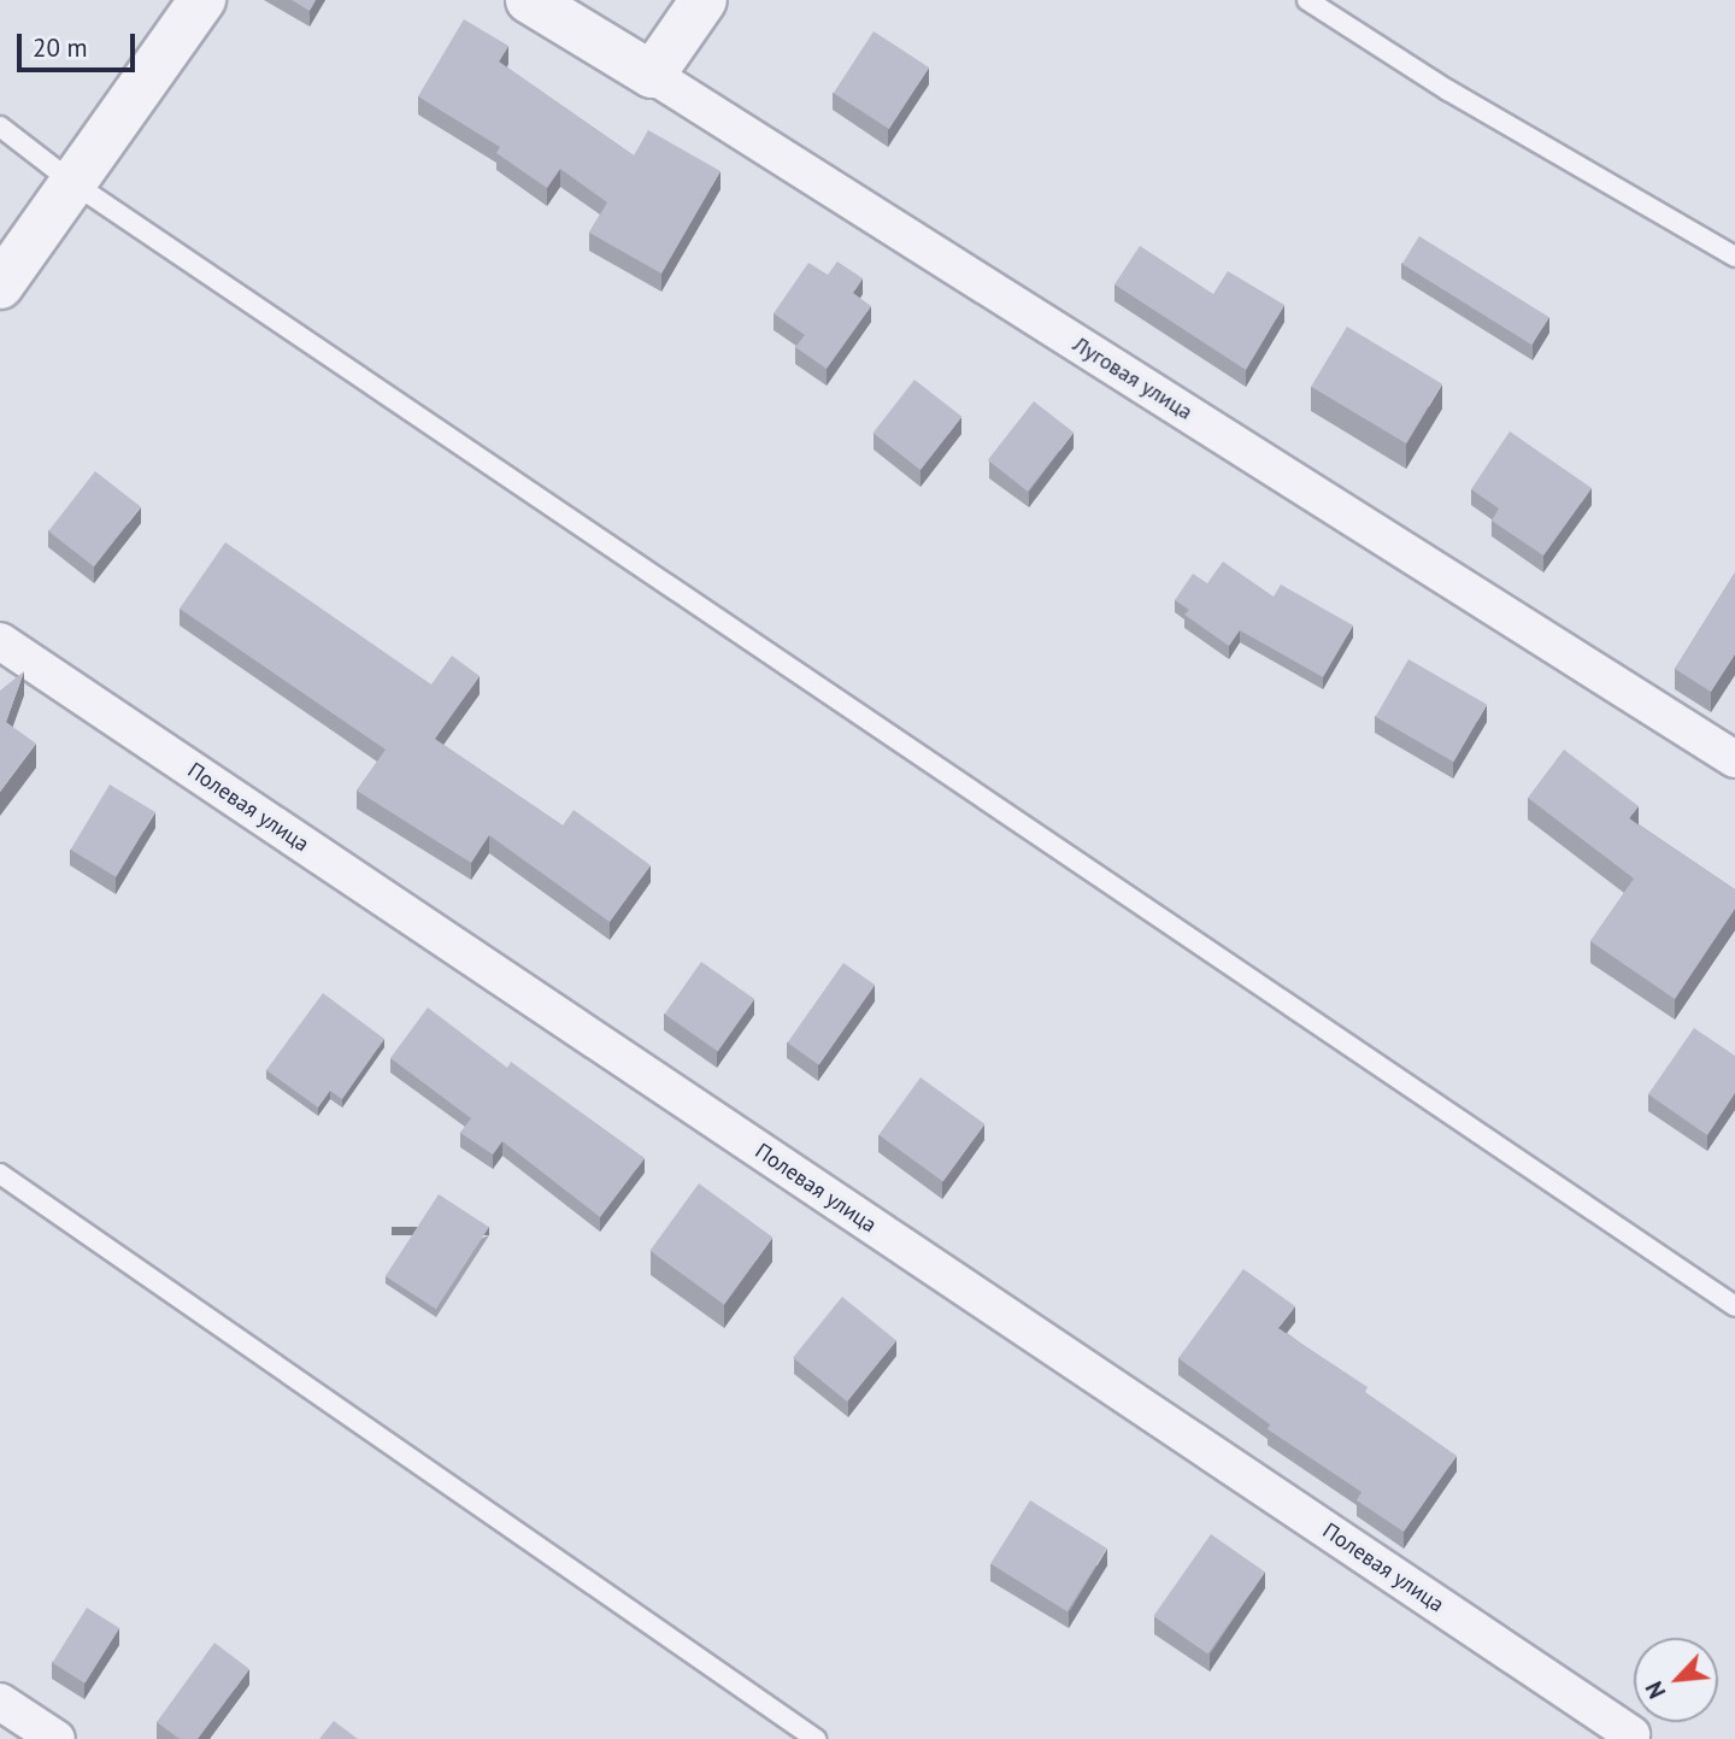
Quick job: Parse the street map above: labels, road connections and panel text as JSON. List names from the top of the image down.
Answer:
{
  "streets": {
    "street": ["Луговая улица", "Полевая улица"]
  },
  "scale_bar": "20 m",
  "north": "bottom left"
}
